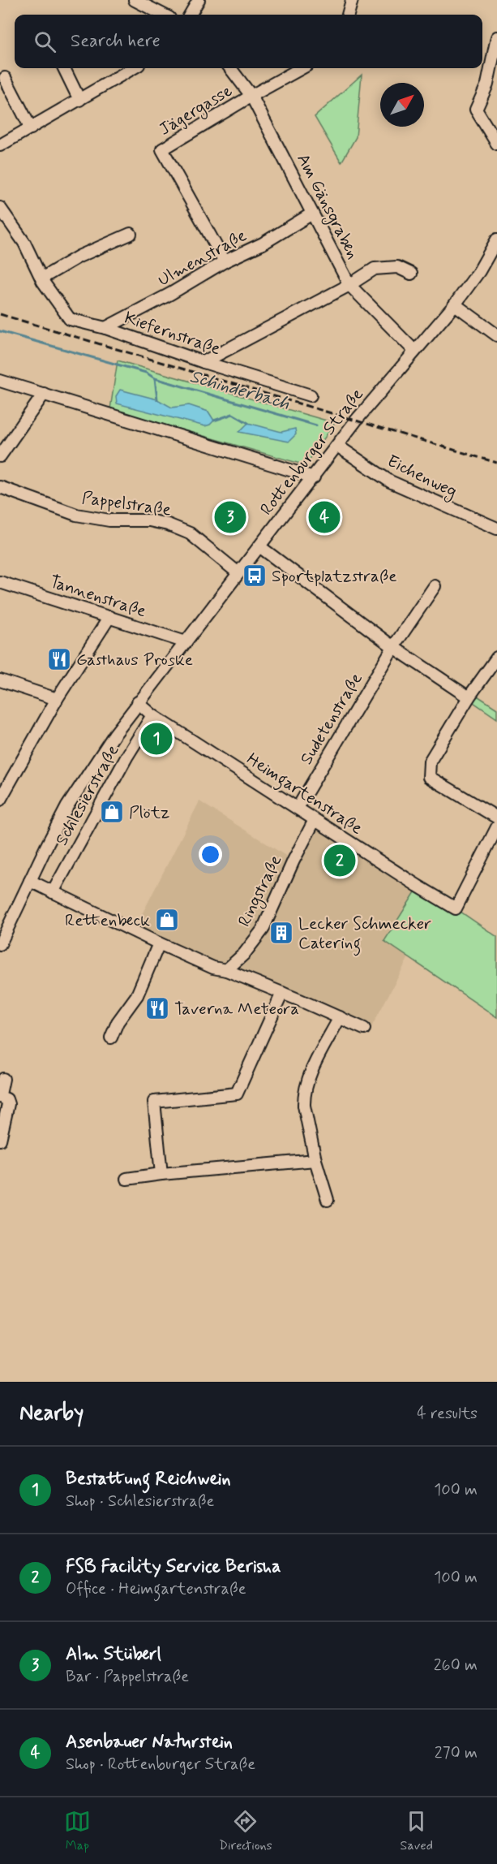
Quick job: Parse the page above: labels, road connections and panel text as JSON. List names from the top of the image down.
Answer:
{
  "streets": {
    "street": [
      "Jägergasse",
      "Am Gänsgraben",
      "Ulmenstraße",
      "Kiefernstraße",
      "Rottenburger Straße",
      "Eichenweg",
      "Pappelstraße",
      "Tannenstraße",
      "Sudetenstraße",
      "Heimgartenstraße",
      "Schlesierstraße",
      "Ringstraße"
    ]
  },
  "crossings": [
    ["Jägergasse", "Am Gänsgraben"],
    ["Jägergasse", "Ulmenstraße"],
    ["Am Gänsgraben", "Ulmenstraße"],
    ["Am Gänsgraben", "Rottenburger Straße"],
    ["Ulmenstraße", "Kiefernstraße"],
    ["Rottenburger Straße", "Eichenweg"],
    ["Rottenburger Straße", "Pappelstraße"],
    ["Rottenburger Straße", "Tannenstraße"],
    ["Rottenburger Straße", "Heimgartenstraße"],
    ["Sudetenstraße", "Heimgartenstraße"],
    ["Heimgartenstraße", "Schlesierstraße"],
    ["Heimgartenstraße", "Ringstraße"]
  ],
  "water": ["Schinderbach"],
  "places": {
    "bus stop": ["Sportplatzstraße"],
    "restaurant": ["Gasthaus Proske", "Taverna Meteora"],
    "shop": ["Plötz", "Rettenbeck"],
    "building": ["Lecker Schmecker Catering"]
  },
  "north": "top right",
  "page": {
    "search": "Search here",
    "pins": [
      "3",
      "4",
      "1",
      "2"
    ],
    "heading": ["Nearby", "4 results"],
    "list": [
      {
        "mark": "1",
        "name": "Bestattung Reichwein",
        "note": "Shop · Schlesierstraße",
        "value": "100 m"
      },
      {
        "mark": "2",
        "name": "FSB Facility Service Berisha",
        "note": "Office · Heimgartenstraße",
        "value": "100 m"
      },
      {
        "mark": "3",
        "name": "Alm Stüberl",
        "note": "Bar · Pappelstraße",
        "value": "260 m"
      },
      {
        "mark": "4",
        "name": "Asenbauer Naturstein",
        "note": "Shop · Rottenburger Straße",
        "value": "270 m"
      }
    ],
    "nav": ["Map", "Directions", "Saved"]
  }
}
